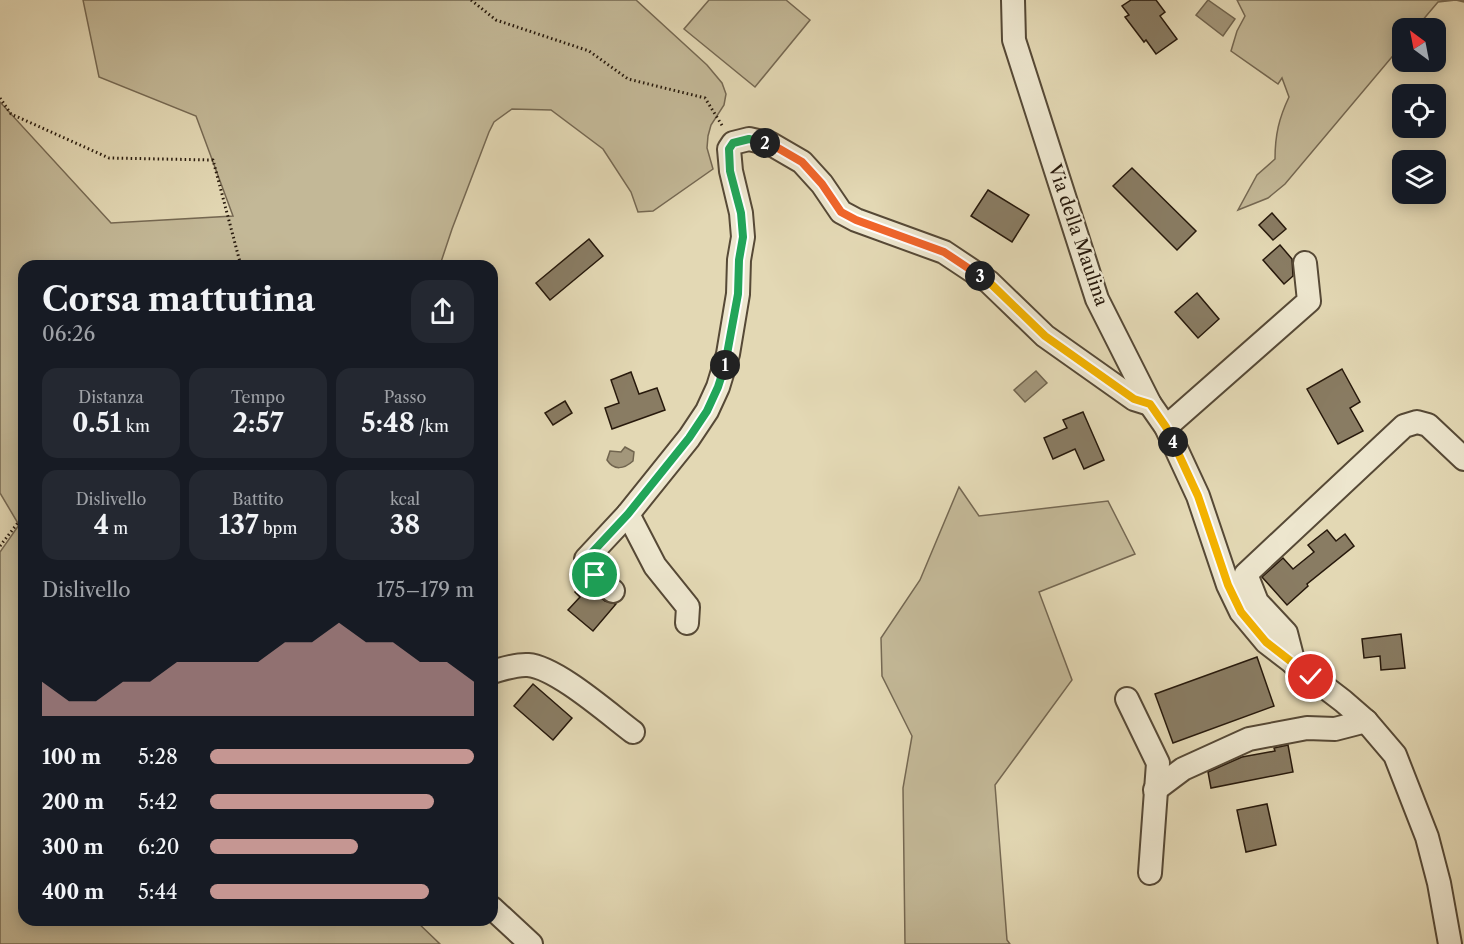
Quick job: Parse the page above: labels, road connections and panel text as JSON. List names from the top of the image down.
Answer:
{
  "streets": {
    "street": ["Via della Maulina"]
  },
  "north": "top left",
  "page": {
    "pins": [
      "2",
      "3",
      "1",
      "4"
    ],
    "heading": ["Corsa mattutina", "06:26"],
    "stats": [
      ["Distanza", "0.51 km"],
      ["Tempo", "2:57"],
      ["Passo", "5:48 /km"],
      ["Dislivello", "4 m"],
      ["Battito", "137 bpm"],
      ["kcal", "38"]
    ],
    "chart": ["Dislivello", "175–179 m"],
    "list": [
      {
        "name": "100 m",
        "note": "5:28"
      },
      {
        "name": "200 m",
        "note": "5:42"
      },
      {
        "name": "300 m",
        "note": "6:20"
      },
      {
        "name": "400 m",
        "note": "5:44"
      }
    ]
  }
}
